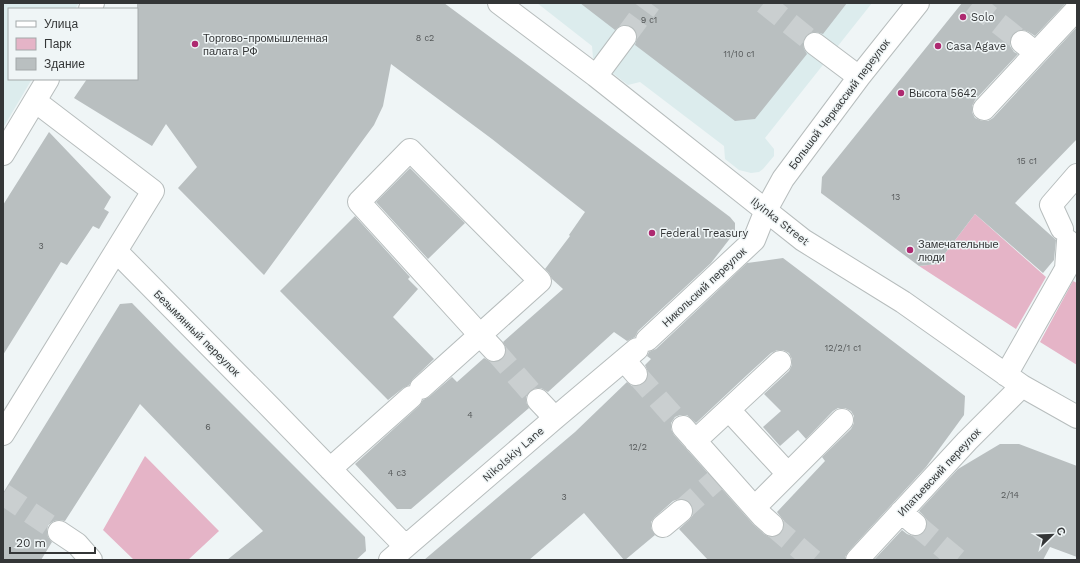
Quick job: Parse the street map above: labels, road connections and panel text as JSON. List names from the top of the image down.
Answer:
{
  "streets": {
    "street": [
      "Большой Черкасский переулок",
      "Ilyinka Street",
      "Никольский переулок",
      "Безымянный переулок",
      "Nikolskiy Lane",
      "Ипатьевский переулок"
    ]
  },
  "crossings": [
    ["Большой Черкасский переулок", "Ilyinka Street"],
    ["Большой Черкасский переулок", "Никольский переулок"],
    ["Ilyinka Street", "Никольский переулок"],
    ["Ilyinka Street", "Ипатьевский переулок"],
    ["Никольский переулок", "Nikolskiy Lane"],
    ["Безымянный переулок", "Nikolskiy Lane"]
  ],
  "places": [
    "Solo",
    "Торгово-промышленная палата РФ",
    "Casa Agave",
    "Высота 5642",
    "Federal Treasury",
    "Замечательные люди"
  ],
  "house_numbers": [
    "9 с1",
    "8 с2",
    "11/10 с1",
    "15 с1",
    "13",
    "3",
    "12/2/1 с1",
    "4",
    "6",
    "12/2",
    "4 с3",
    "2/14",
    "3"
  ],
  "legend": ["Улица", "Парк", "Здание"],
  "scale_bar": "20 m",
  "north": "top right"
}
